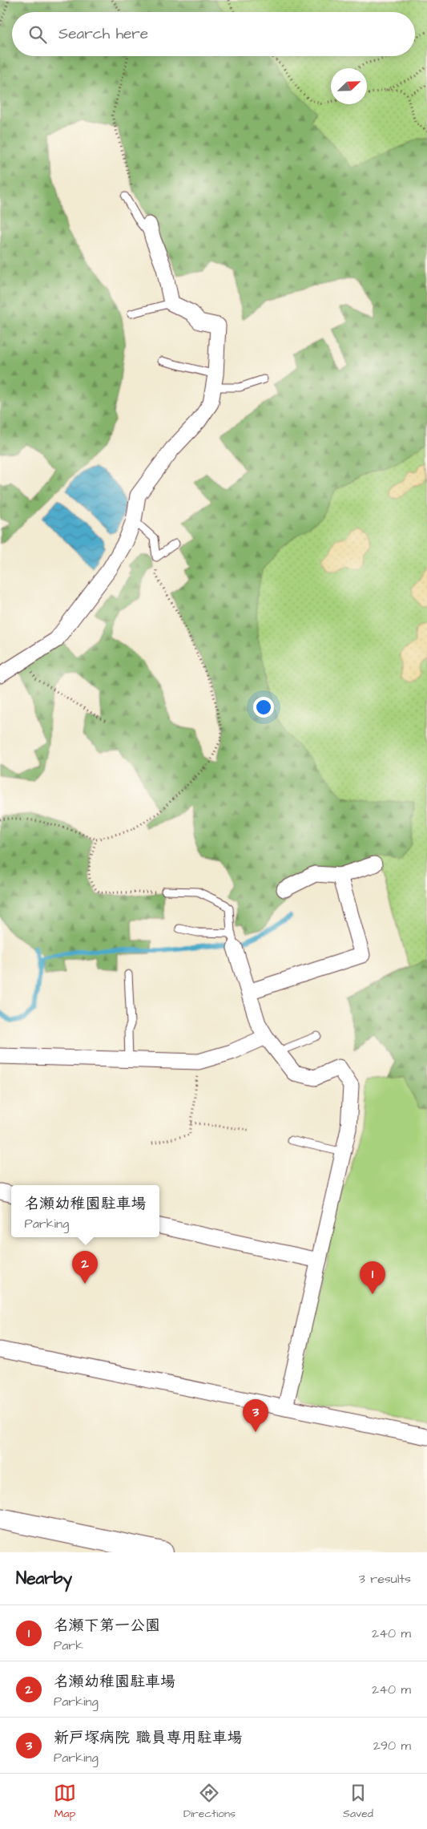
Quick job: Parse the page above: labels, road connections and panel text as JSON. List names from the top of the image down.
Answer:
{
  "north": "top right",
  "page": {
    "search": "Search here",
    "popup": ["名瀬幼稚園駐車場", "Parking"],
    "pins": ["2", "1", "3"],
    "heading": ["Nearby", "3 results"],
    "list": [
      {
        "mark": "1",
        "name": "名瀬下第一公園",
        "note": "Park",
        "value": "240 m"
      },
      {
        "mark": "2",
        "name": "名瀬幼稚園駐車場",
        "note": "Parking",
        "value": "240 m"
      },
      {
        "mark": "3",
        "name": "新戸塚病院 職員専用駐車場",
        "note": "Parking",
        "value": "290 m"
      }
    ],
    "nav": ["Map", "Directions", "Saved"]
  }
}
